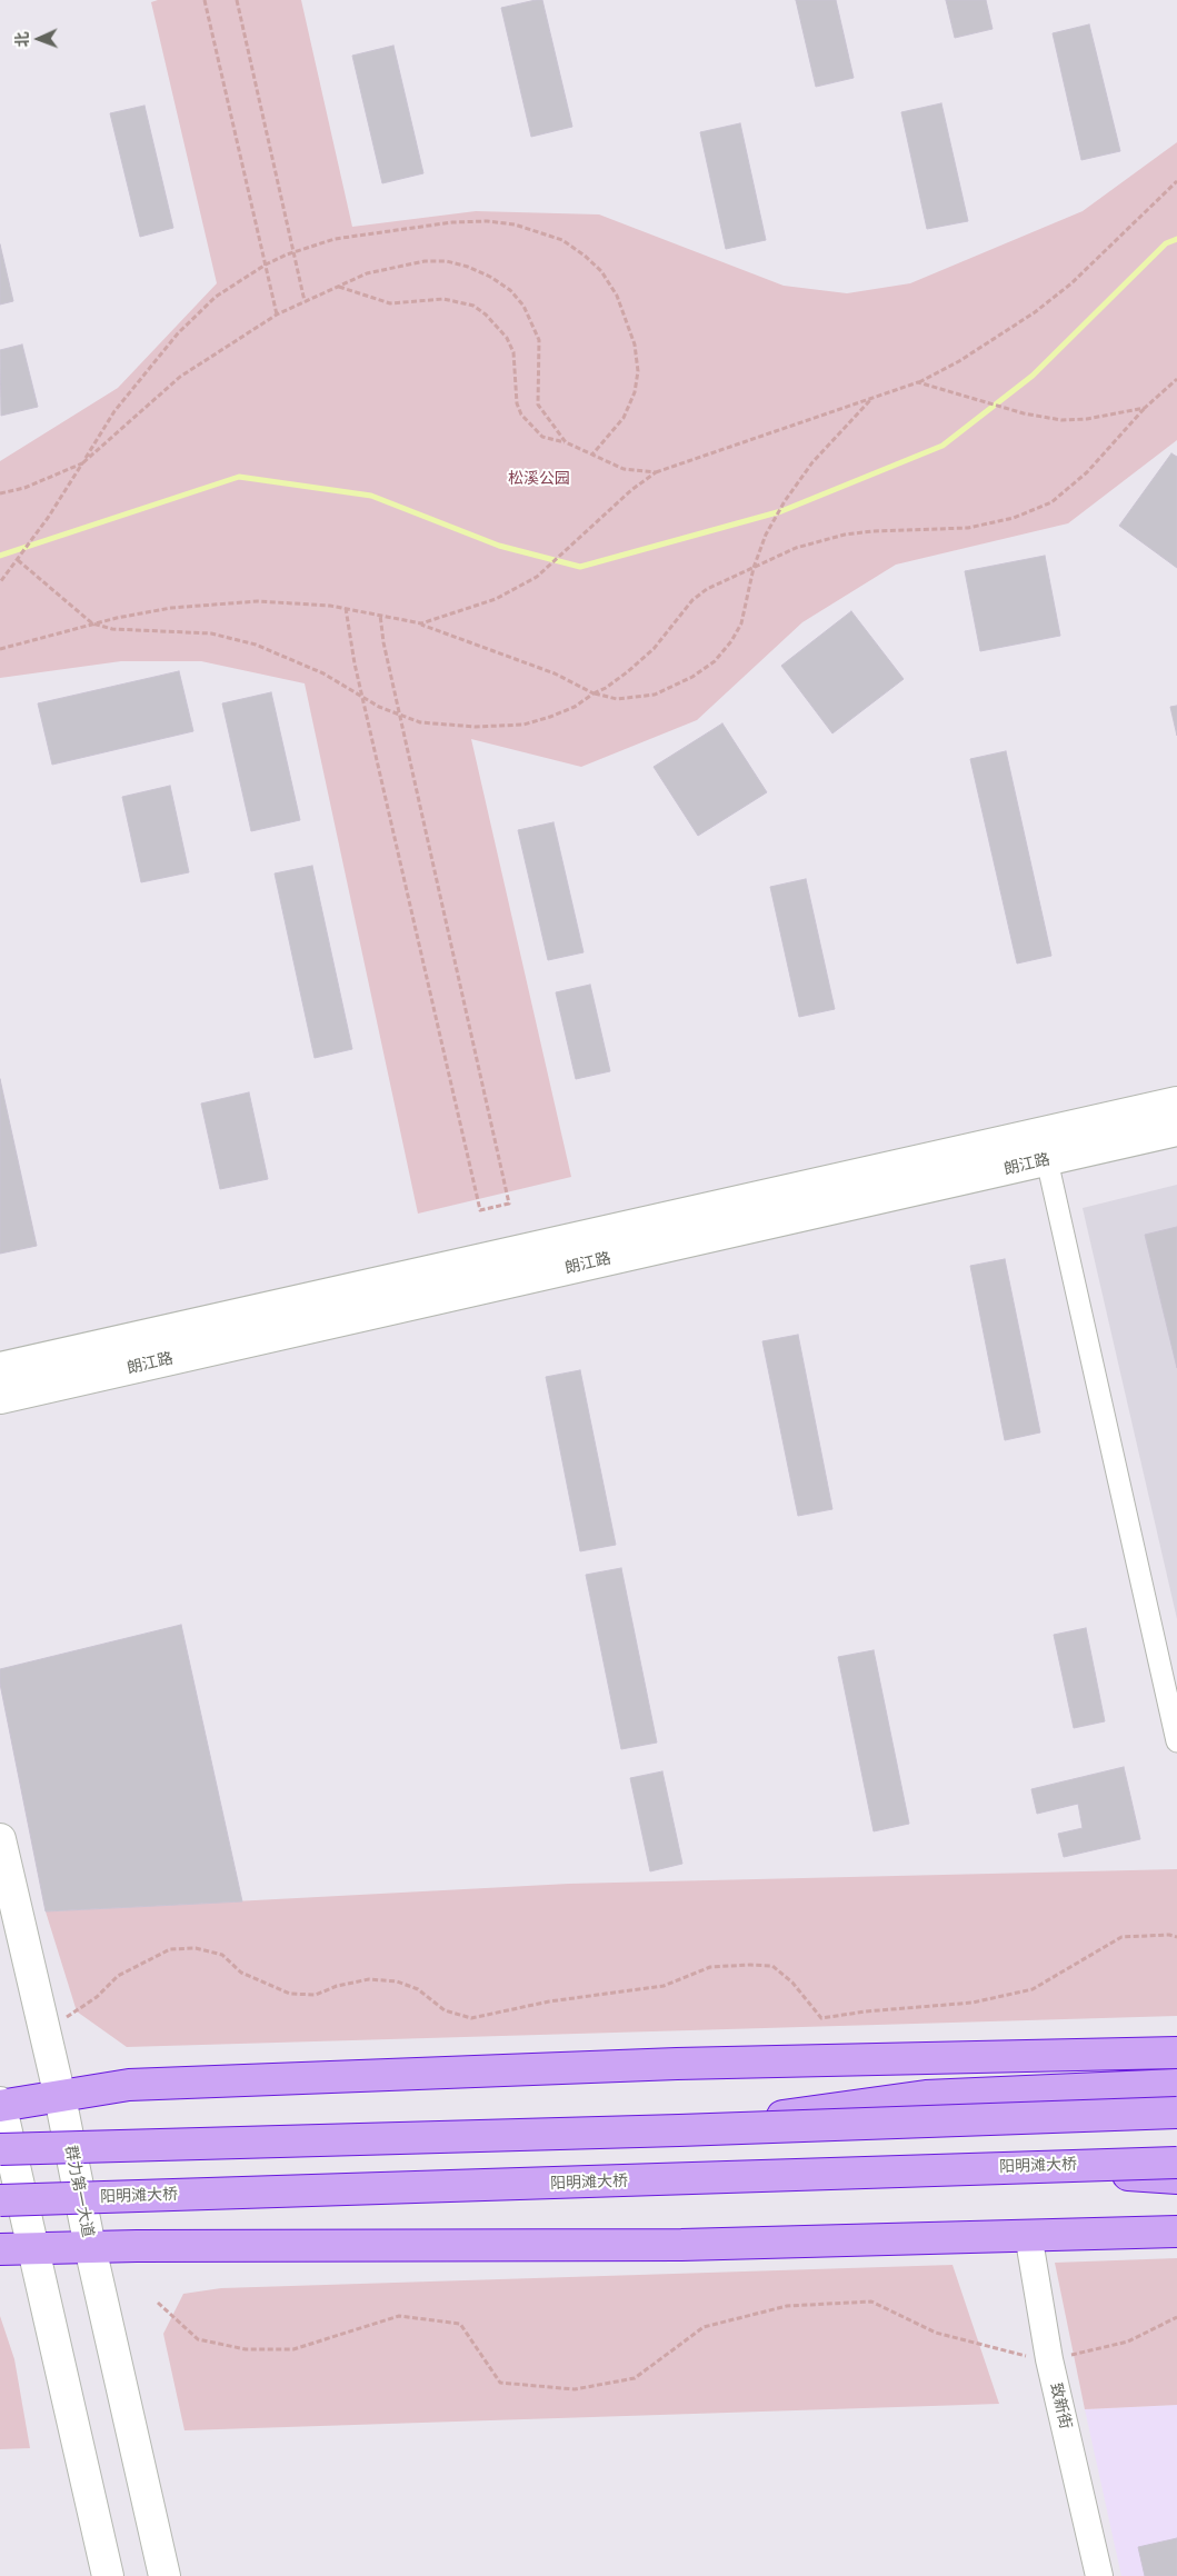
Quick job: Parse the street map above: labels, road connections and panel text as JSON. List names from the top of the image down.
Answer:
{
  "streets": {
    "highway": ["阳明滩大桥"],
    "main road": ["朗江路", "群力第一大道"],
    "street": ["致新街"]
  },
  "parks": ["松溪公园"],
  "north": "left"
}
